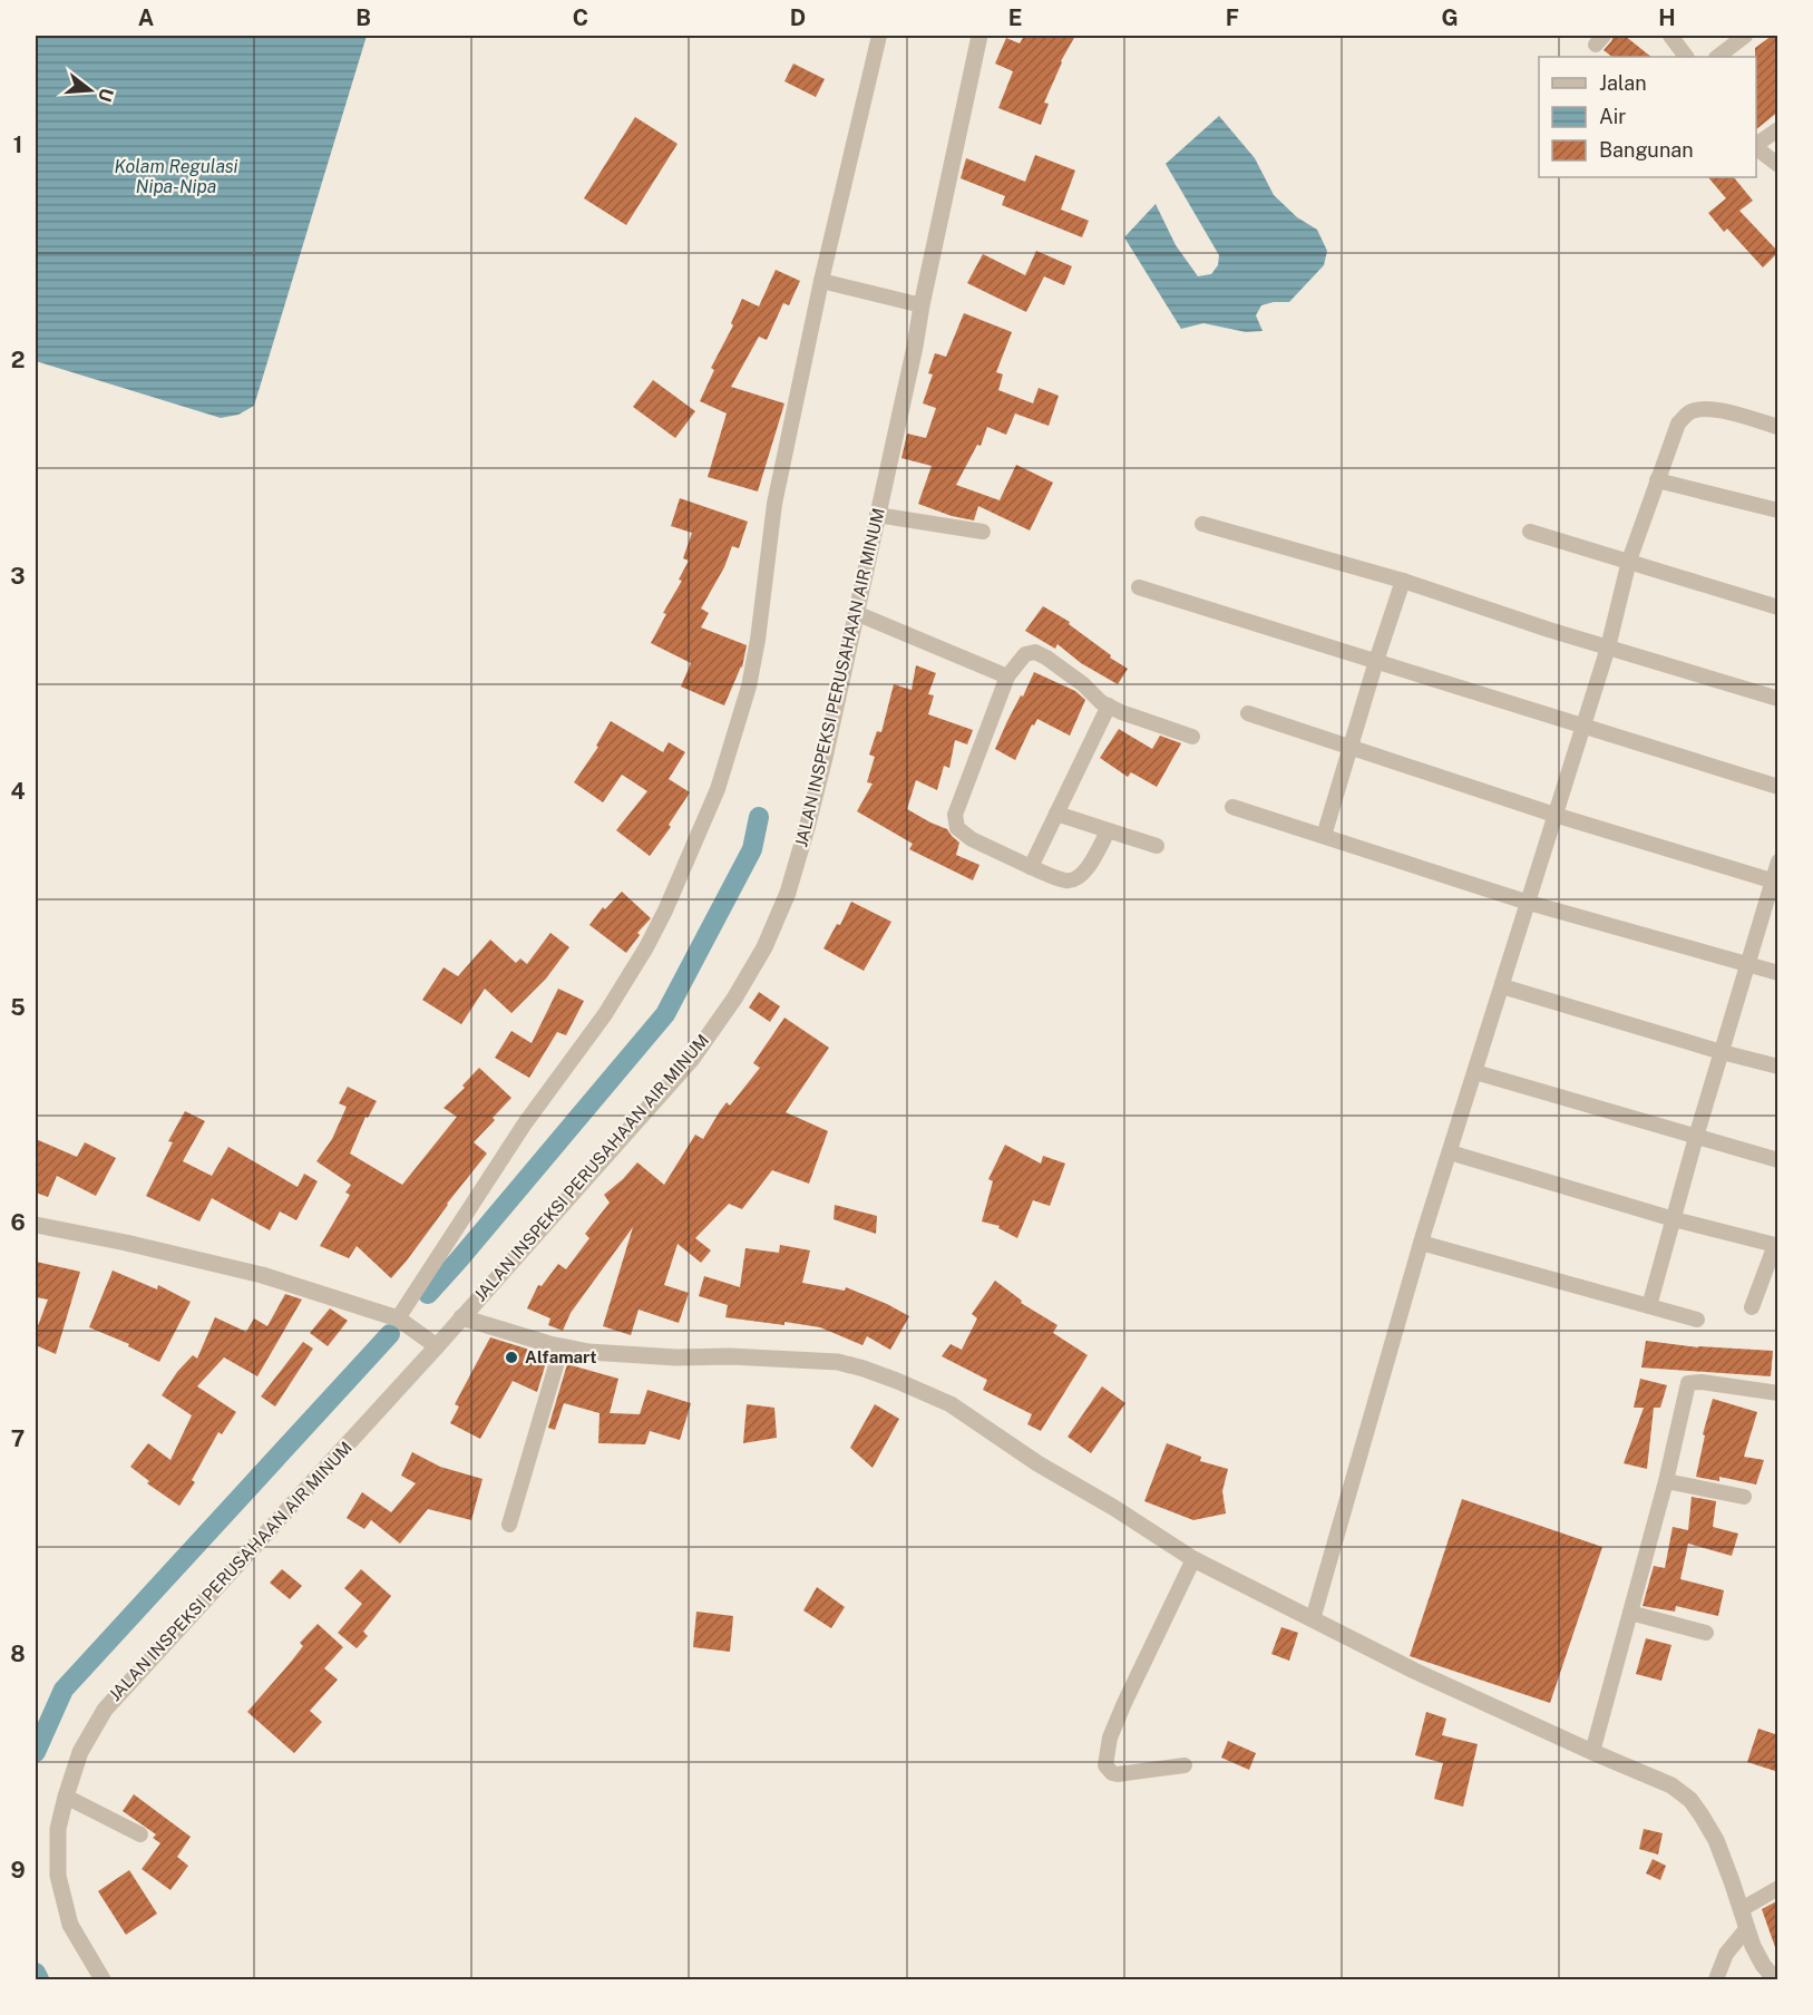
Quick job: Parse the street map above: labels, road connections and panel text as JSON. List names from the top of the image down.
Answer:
{
  "streets": {
    "street": ["JALAN INSPEKSI PERUSAHAAN AIR MINUM"]
  },
  "water": ["Kolam Regulasi Nipa-Nipa"],
  "places": ["Alfamart"],
  "legend": ["Jalan", "Air", "Bangunan"],
  "north": "right",
  "grid": {
    "columns": [
      "A",
      "B",
      "C",
      "D",
      "E",
      "F",
      "G",
      "H"
    ],
    "rows": [
      "1",
      "2",
      "3",
      "4",
      "5",
      "6",
      "7",
      "8",
      "9"
    ]
  }
}
